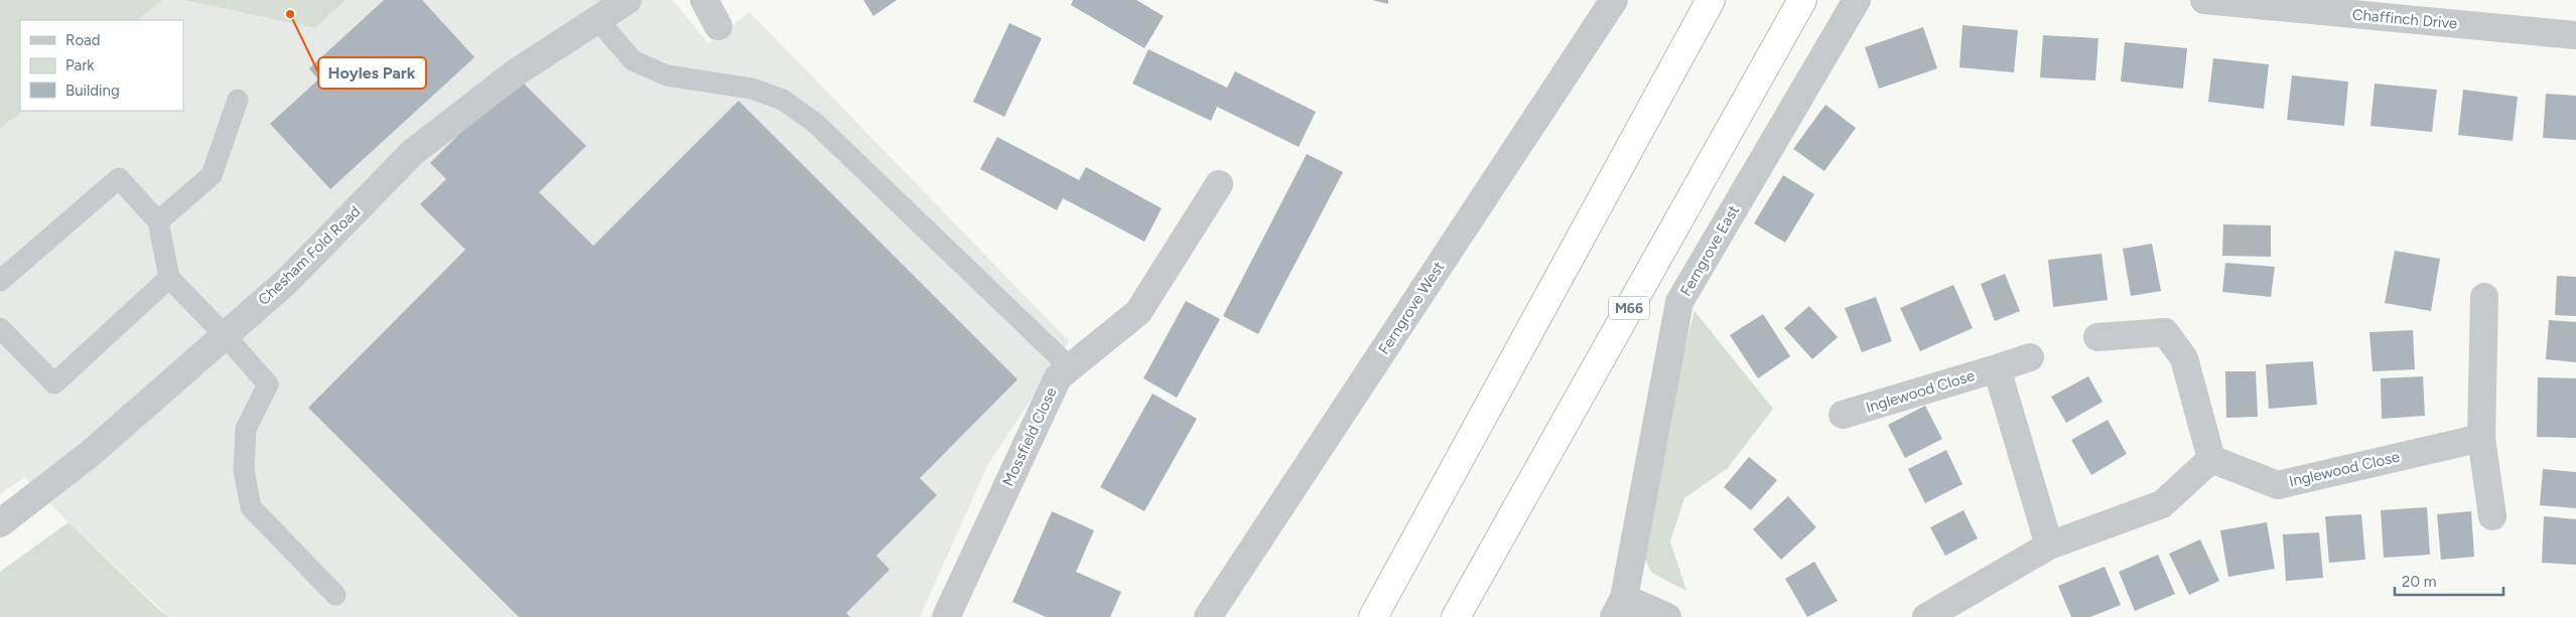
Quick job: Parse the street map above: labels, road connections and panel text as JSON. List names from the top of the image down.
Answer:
{
  "streets": {
    "highway": ["M66"],
    "street": [
      "Chaffinch Drive",
      "Ferngrove East",
      "Chesham Fold Road",
      "Ferngrove West",
      "Inglewood Close",
      "Mossfield Close"
    ]
  },
  "places": ["Hoyles Park"],
  "legend": ["Road", "Park", "Building"],
  "scale_bar": "20 m"
}
